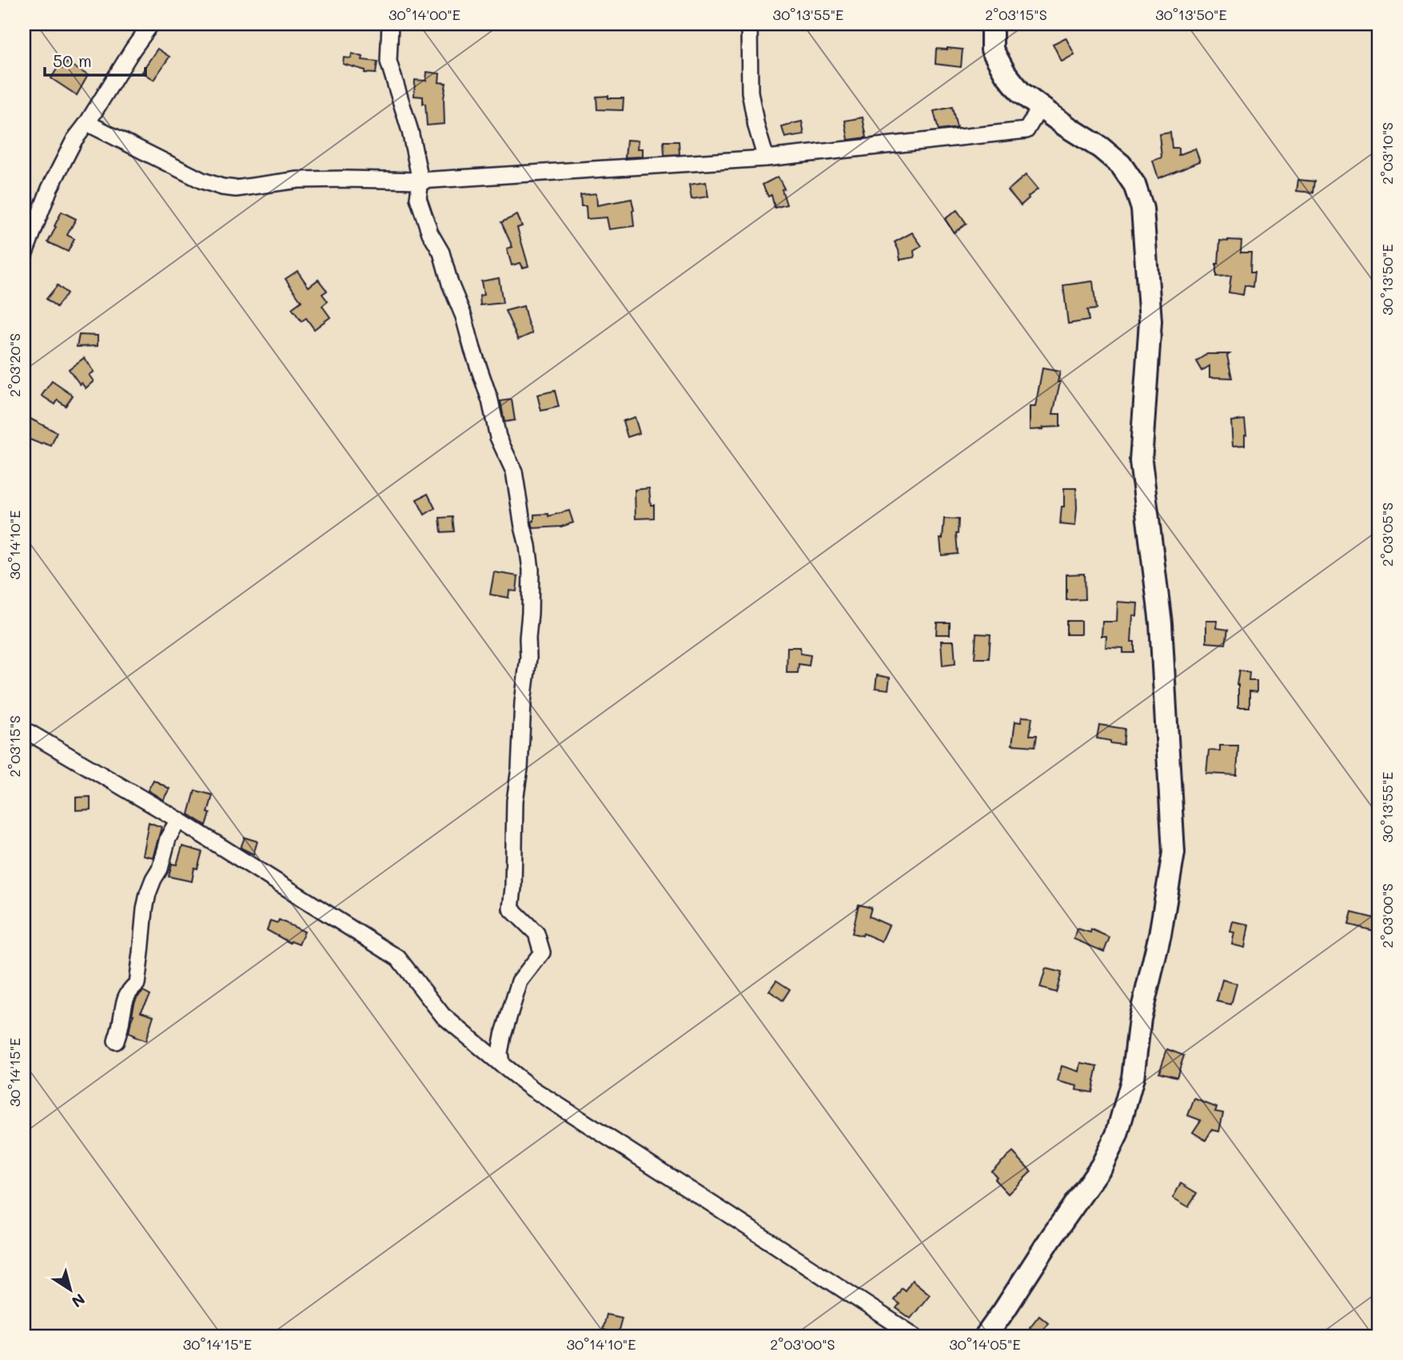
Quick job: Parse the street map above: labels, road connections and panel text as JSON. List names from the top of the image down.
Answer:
{
  "scale_bar": "50 m",
  "north": "bottom right",
  "coordinates": [
    "30°14'00\"E",
    "30°13'55\"E",
    "2°03'15\"S",
    "30°13'50\"E",
    "2°03'10\"S",
    "2°03'20\"S",
    "2°03'05\"S",
    "30°14'10\"E",
    "2°03'00\"S",
    "30°14'15\"E",
    "30°14'05\"E"
  ]
}
